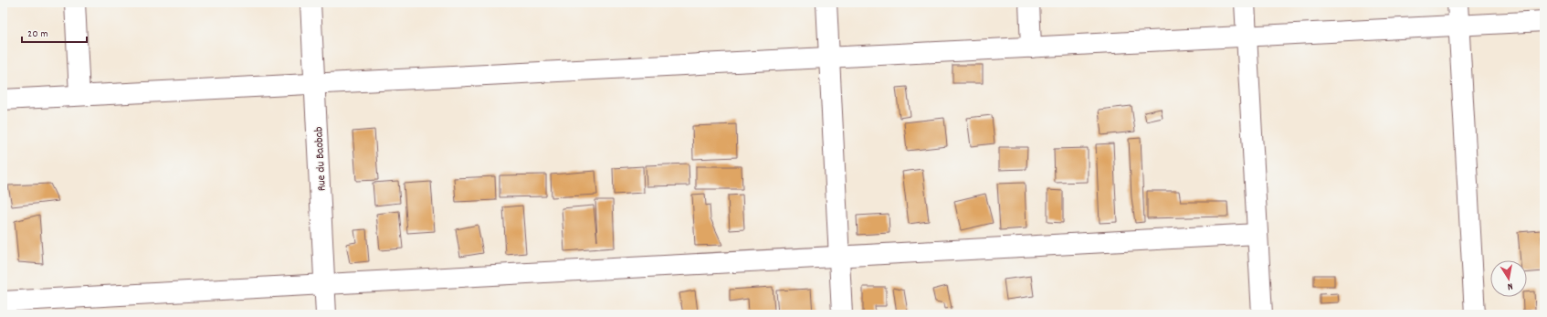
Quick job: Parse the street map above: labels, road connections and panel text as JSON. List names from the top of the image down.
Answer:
{
  "streets": {
    "street": ["Rue du Baobab"]
  },
  "scale_bar": "20 m",
  "north": "bottom"
}
